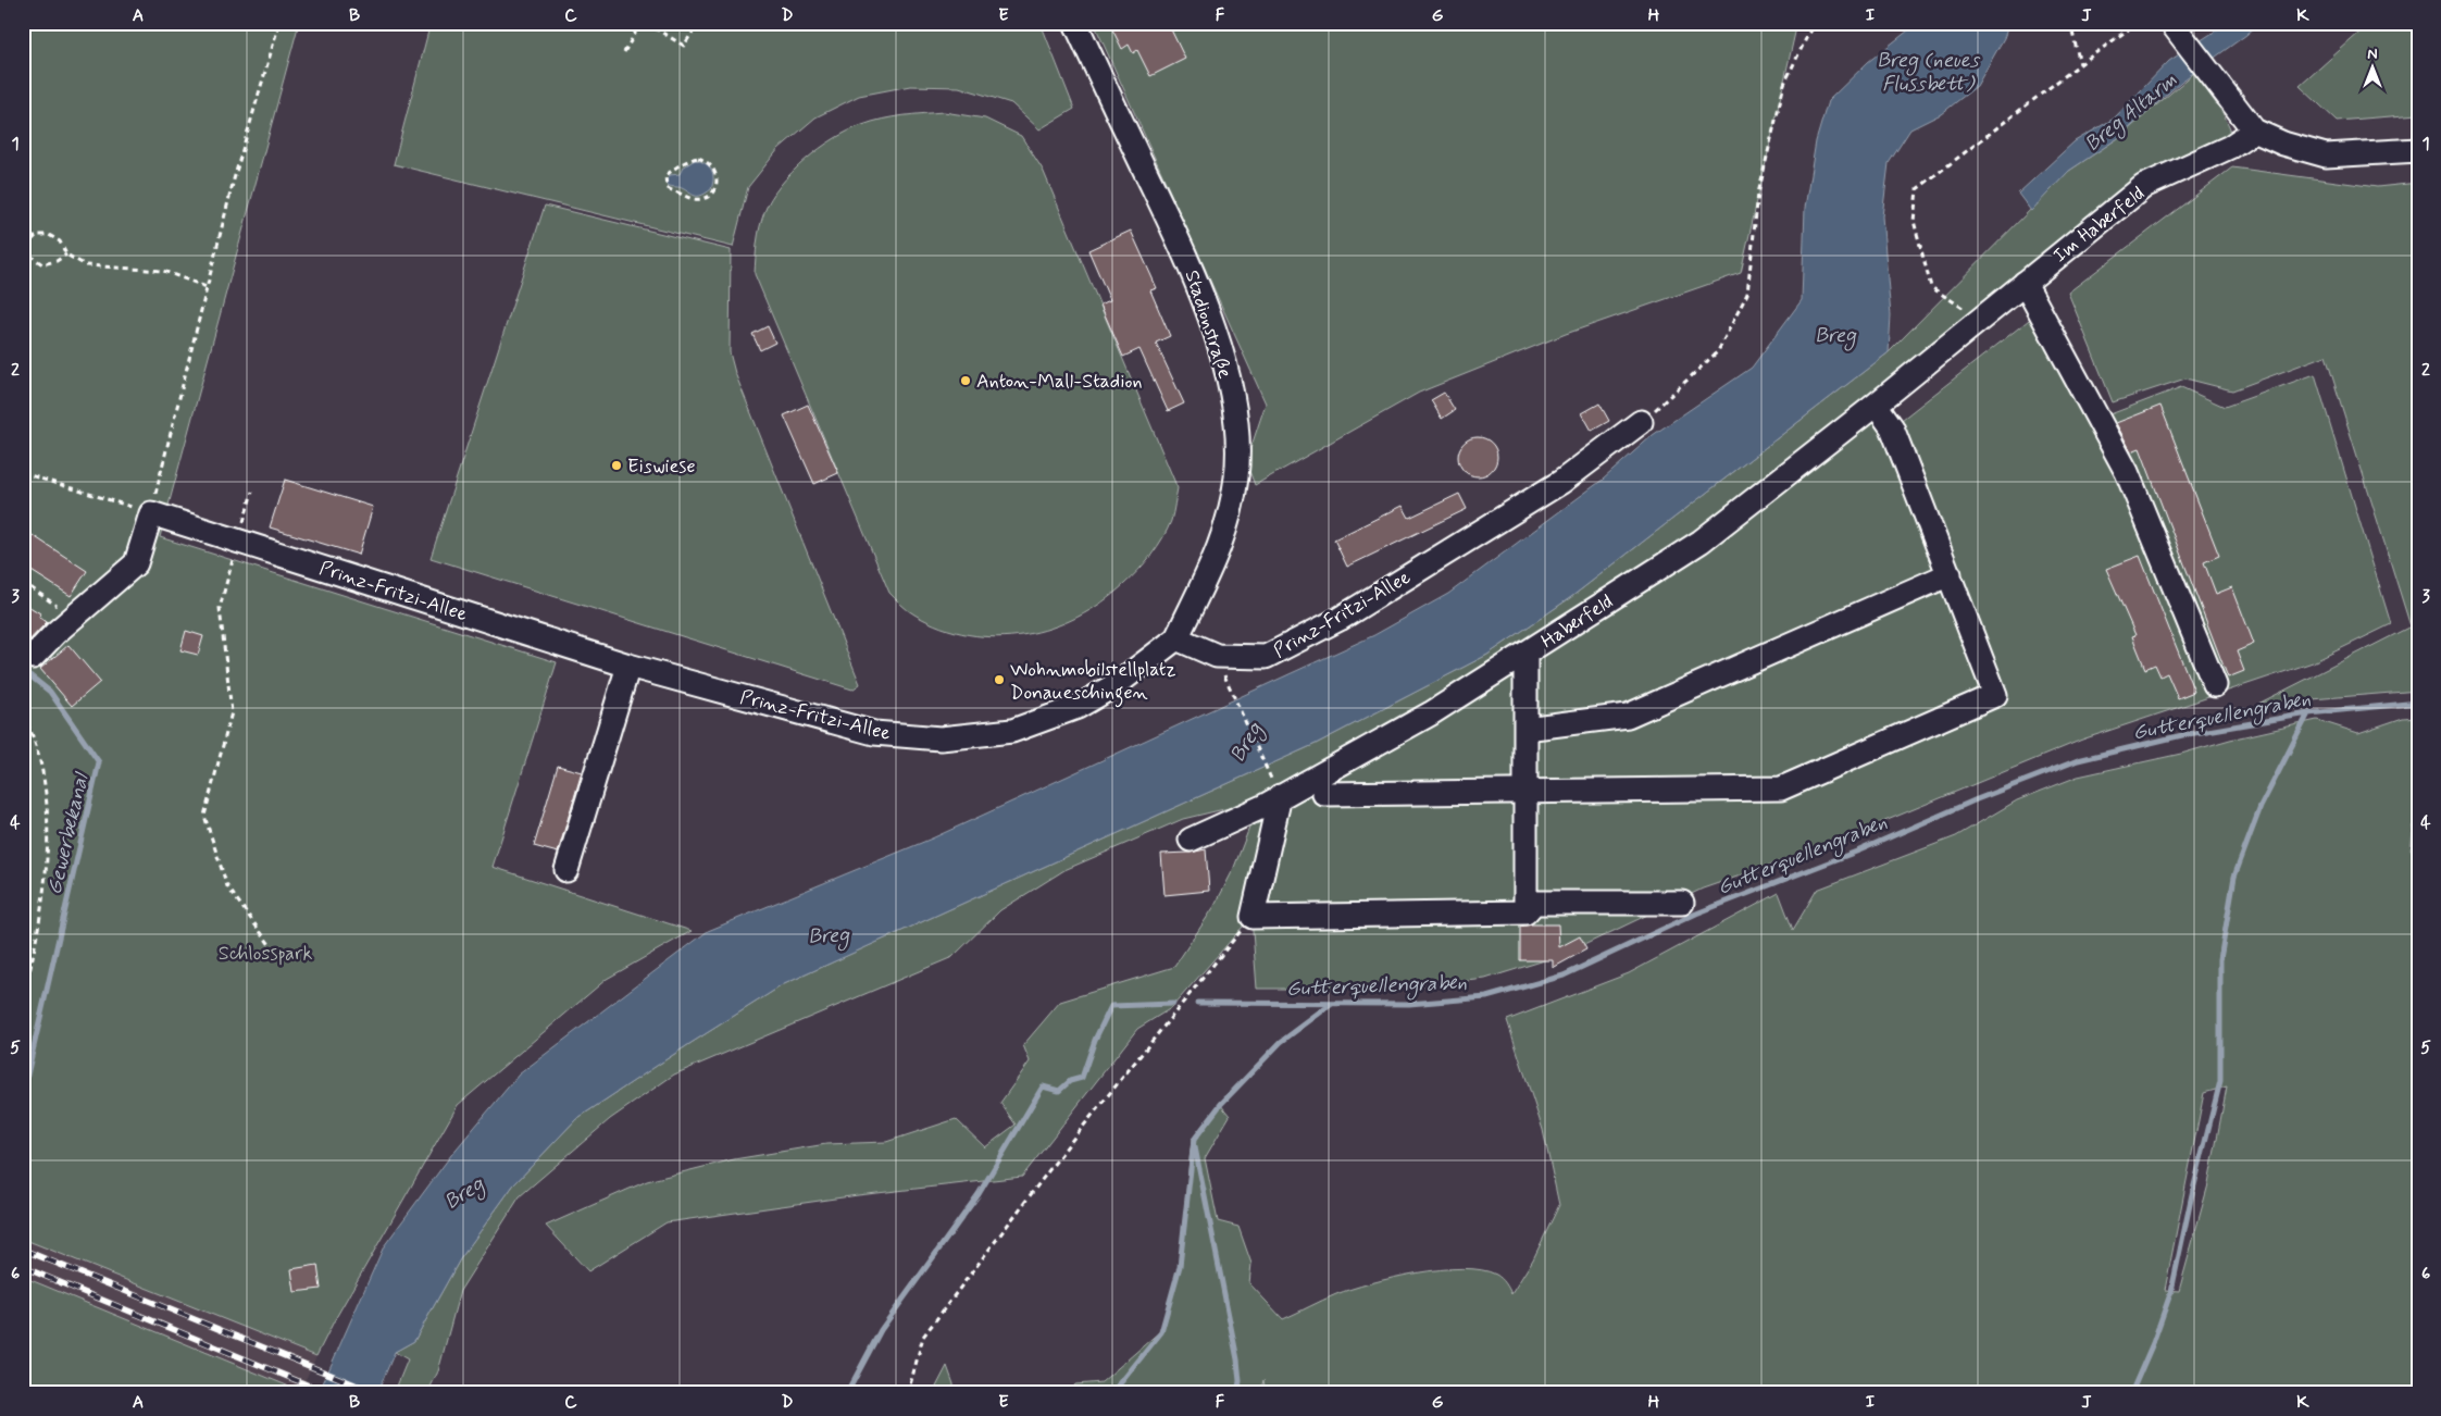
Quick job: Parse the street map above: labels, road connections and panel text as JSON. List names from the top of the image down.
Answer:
{
  "streets": {
    "street": [
      "Im Haberfeld",
      "Stadionstraße",
      "Prinz-Fritzi-Allee",
      "Haberfeld"
    ]
  },
  "crossings": [
    ["Im Haberfeld", "Haberfeld"],
    ["Stadionstraße", "Prinz-Fritzi-Allee"]
  ],
  "water": [
    "Breg (neues Flussbett)",
    "Breg Altarm",
    "Breg",
    "Gutterquellengraben",
    "Gewerbekanal"
  ],
  "parks": ["Schlosspark"],
  "places": ["Anton-Mall-Stadion", "Eiswiese", "Wohnmobilstellplatz Donaueschingen"],
  "north": "top",
  "grid": {
    "columns": [
      "A",
      "B",
      "C",
      "D",
      "E",
      "F",
      "G",
      "H",
      "I",
      "J",
      "K"
    ],
    "rows": [
      "1",
      "2",
      "3",
      "4",
      "5",
      "6"
    ]
  }
}
